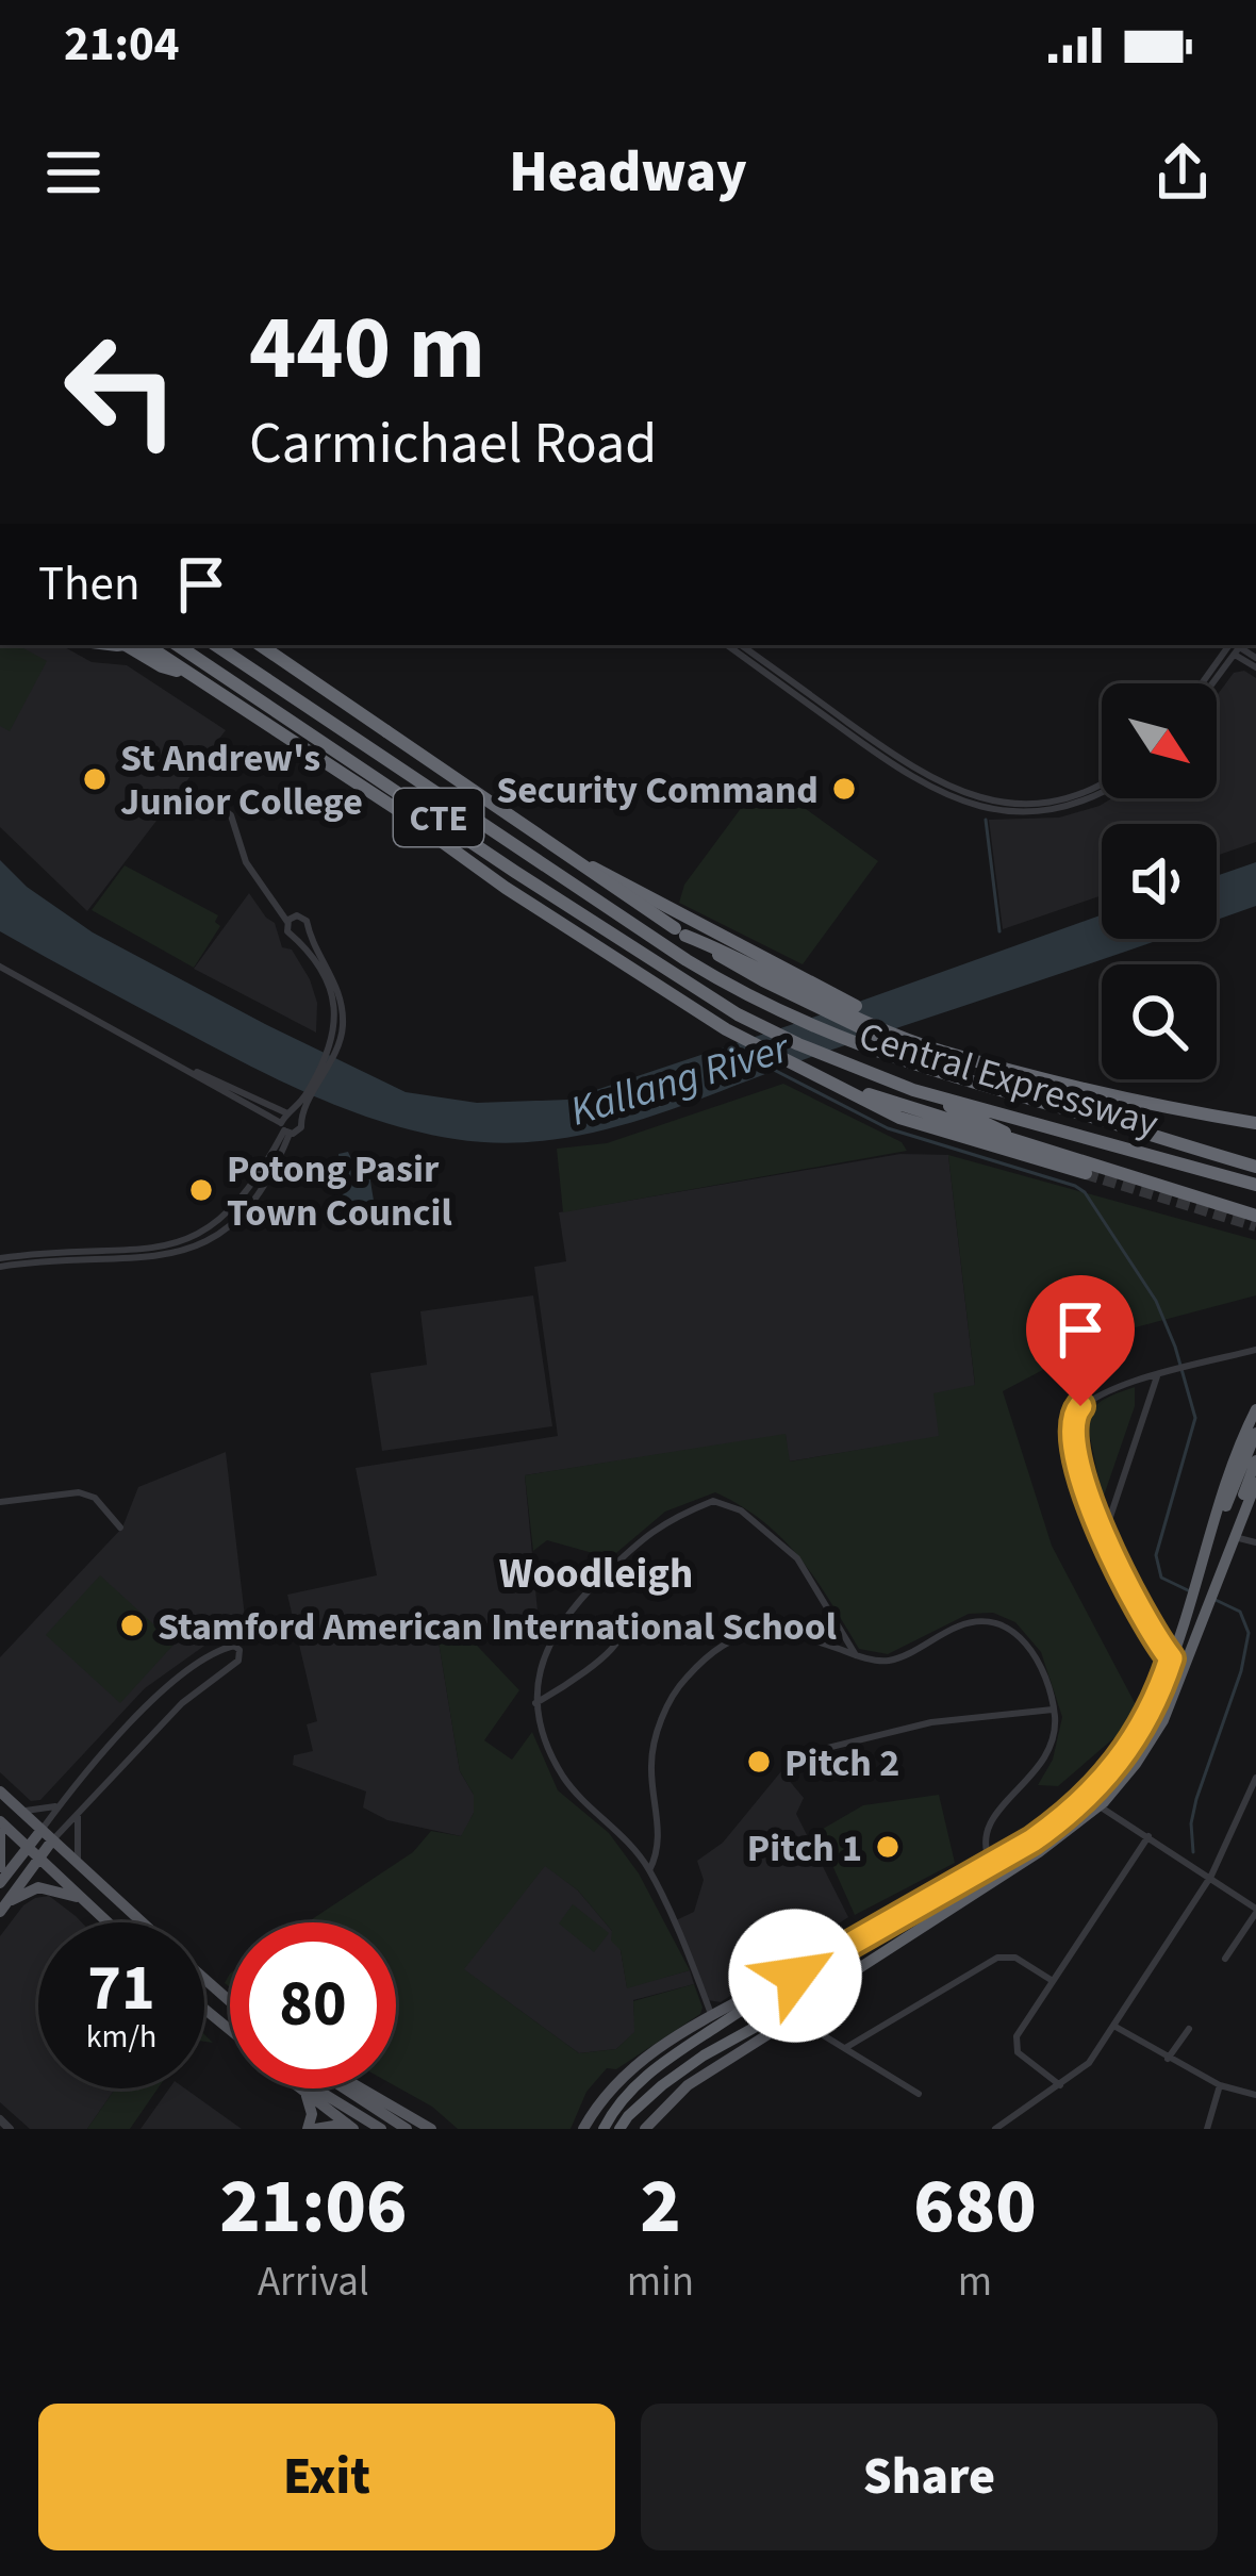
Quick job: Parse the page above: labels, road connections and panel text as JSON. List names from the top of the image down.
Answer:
{
  "streets": {
    "highway": ["CTE", "Central Expressway"]
  },
  "districts": ["Woodleigh"],
  "water": ["Kallang River"],
  "places": [
    "St Andrew's Junior College",
    "Security Command",
    "Potong Pasir Town Council",
    "Stamford American International School",
    "Pitch 2",
    "Pitch 1"
  ],
  "north": "bottom right",
  "page": {
    "status": "21:04",
    "header": "Headway",
    "turn": ["440 m", "Carmichael Road"],
    "then": "Then",
    "speed": "71 km/h",
    "limit": "80",
    "eta": [
      "21:06",
      "Arrival",
      "2",
      "min",
      "680",
      "m"
    ],
    "buttons": ["Exit", "Share"]
  }
}
